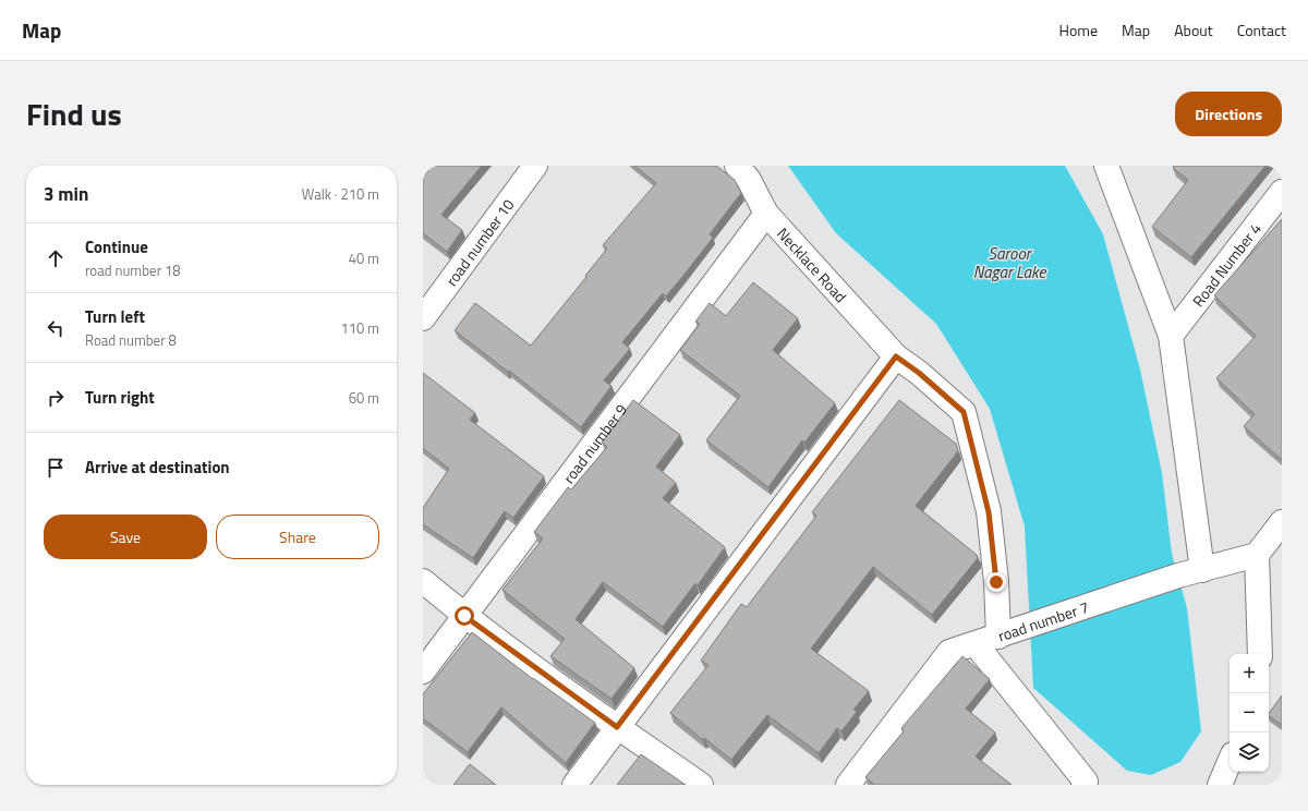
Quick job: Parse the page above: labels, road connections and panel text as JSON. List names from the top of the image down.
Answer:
{
  "streets": {
    "street": [
      "road number 10",
      "Necklace Road",
      "Road Number 4",
      "road number 9",
      "road number 7"
    ]
  },
  "crossings": [
    ["Necklace Road", "road number 9"],
    ["Necklace Road", "road number 7"]
  ],
  "water": ["Saroor Nagar Lake"],
  "page": {
    "header": "Map",
    "nav": [
      "Home",
      "Map",
      "About",
      "Contact"
    ],
    "title": "Find us",
    "buttons": [
      "Directions",
      ["Save", "Share"]
    ],
    "heading": ["3 min", "Walk · 210 m"],
    "list": [
      ["Continue", "road number 18", "40 m"],
      ["Turn left", "Road number 8", "110 m"],
      ["Turn right", "60 m"],
      "Arrive at destination"
    ],
    "map_buttons": ["+", "−"]
  }
}
